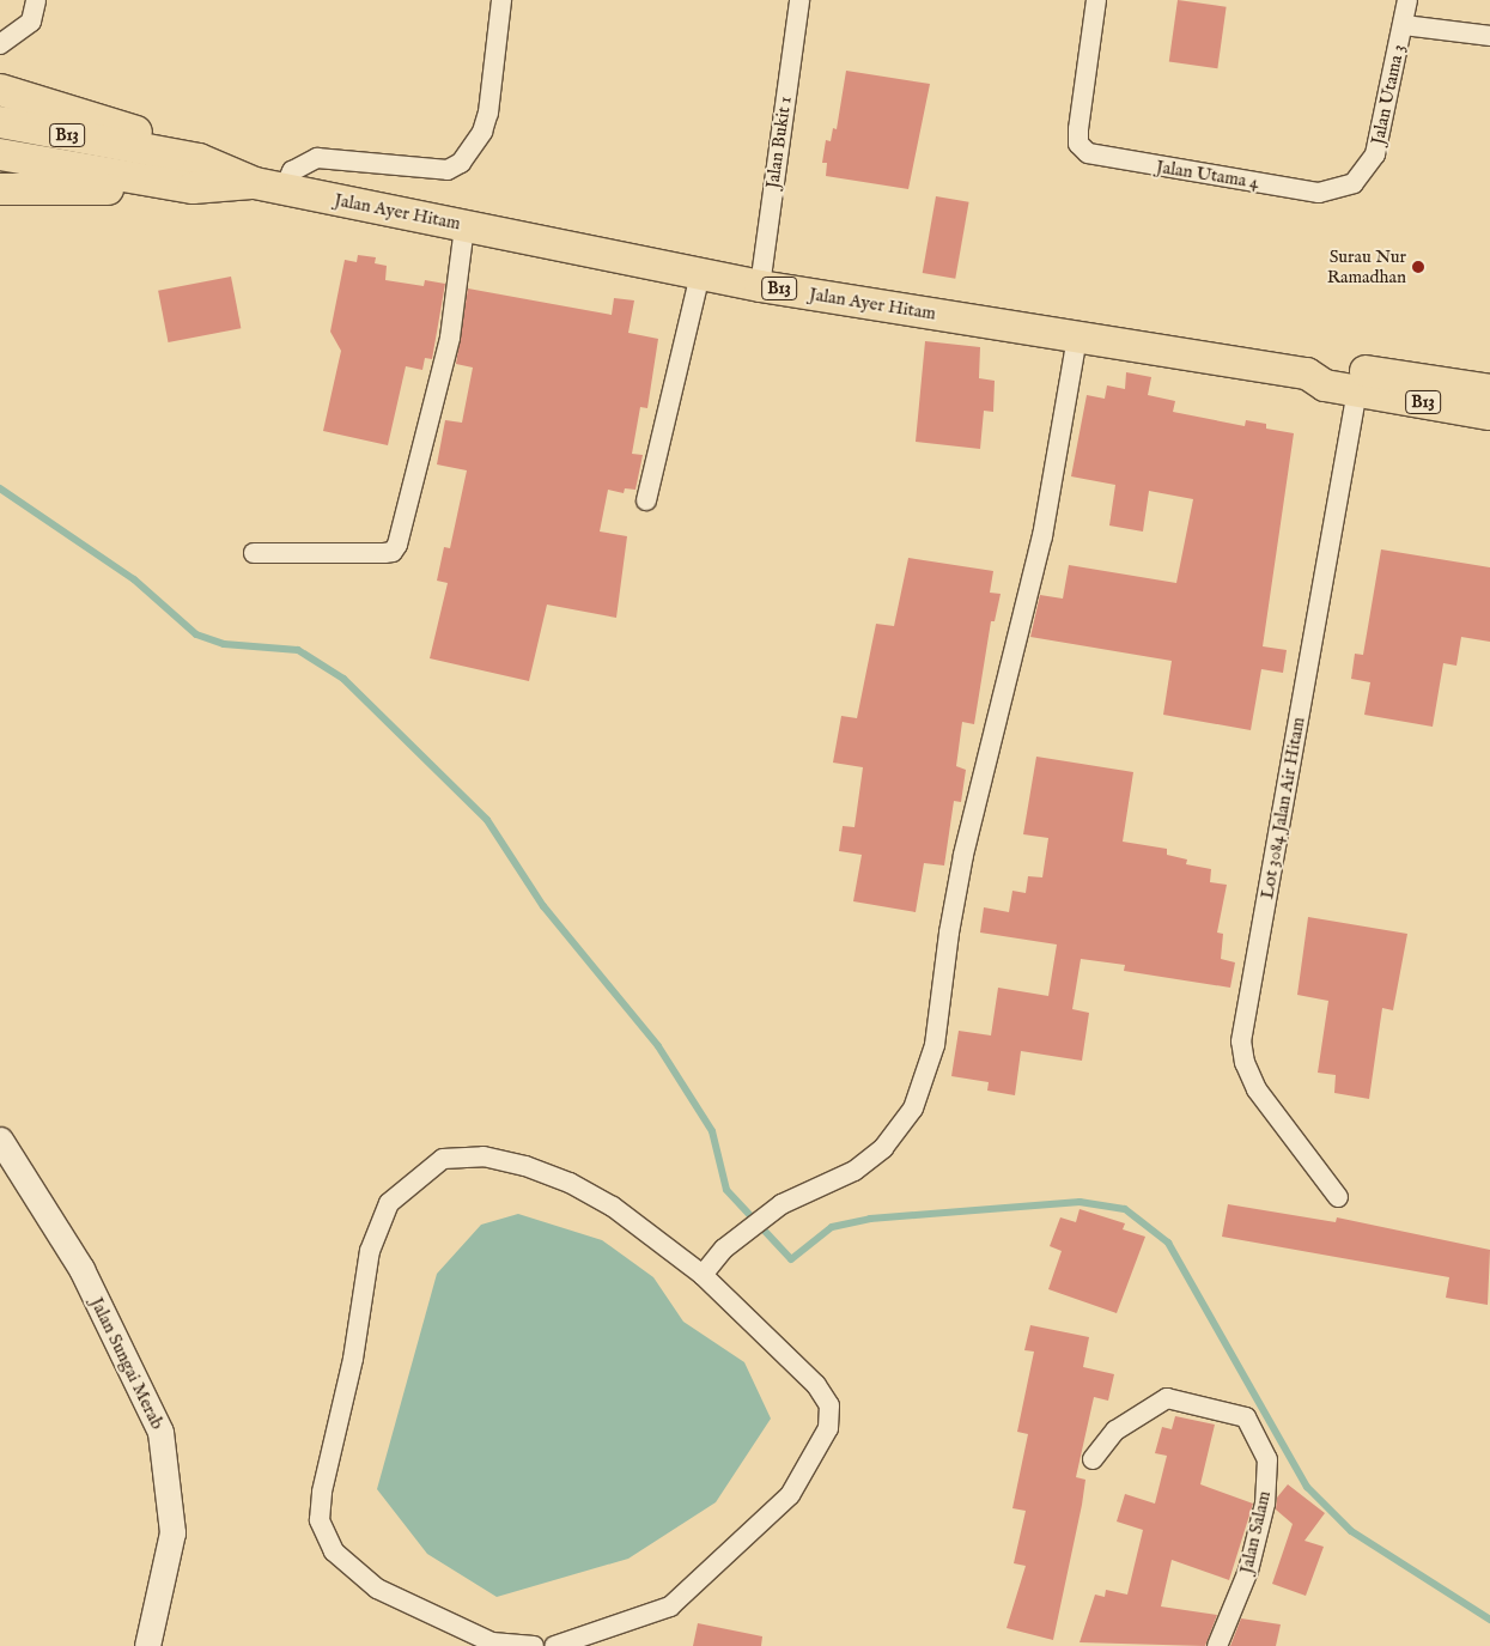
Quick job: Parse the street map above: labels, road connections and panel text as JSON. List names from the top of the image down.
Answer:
{
  "streets": {
    "main road": ["B13", "Jalan Ayer Hitam"],
    "street": [
      "Jalan Utama 3",
      "Jalan Bukit 1",
      "Jalan Utama 4",
      "Lot 3084 Jalan Air Hitam",
      "Jalan Sungai Merab",
      "Jalan Salam"
    ]
  },
  "crossings": [
    ["Jalan Utama 3", "Jalan Utama 4"],
    ["Jalan Bukit 1", "Jalan Ayer Hitam"],
    ["Jalan Ayer Hitam", "Lot 3084 Jalan Air Hitam"]
  ],
  "places": ["Surau Nur Ramadhan"]
}
